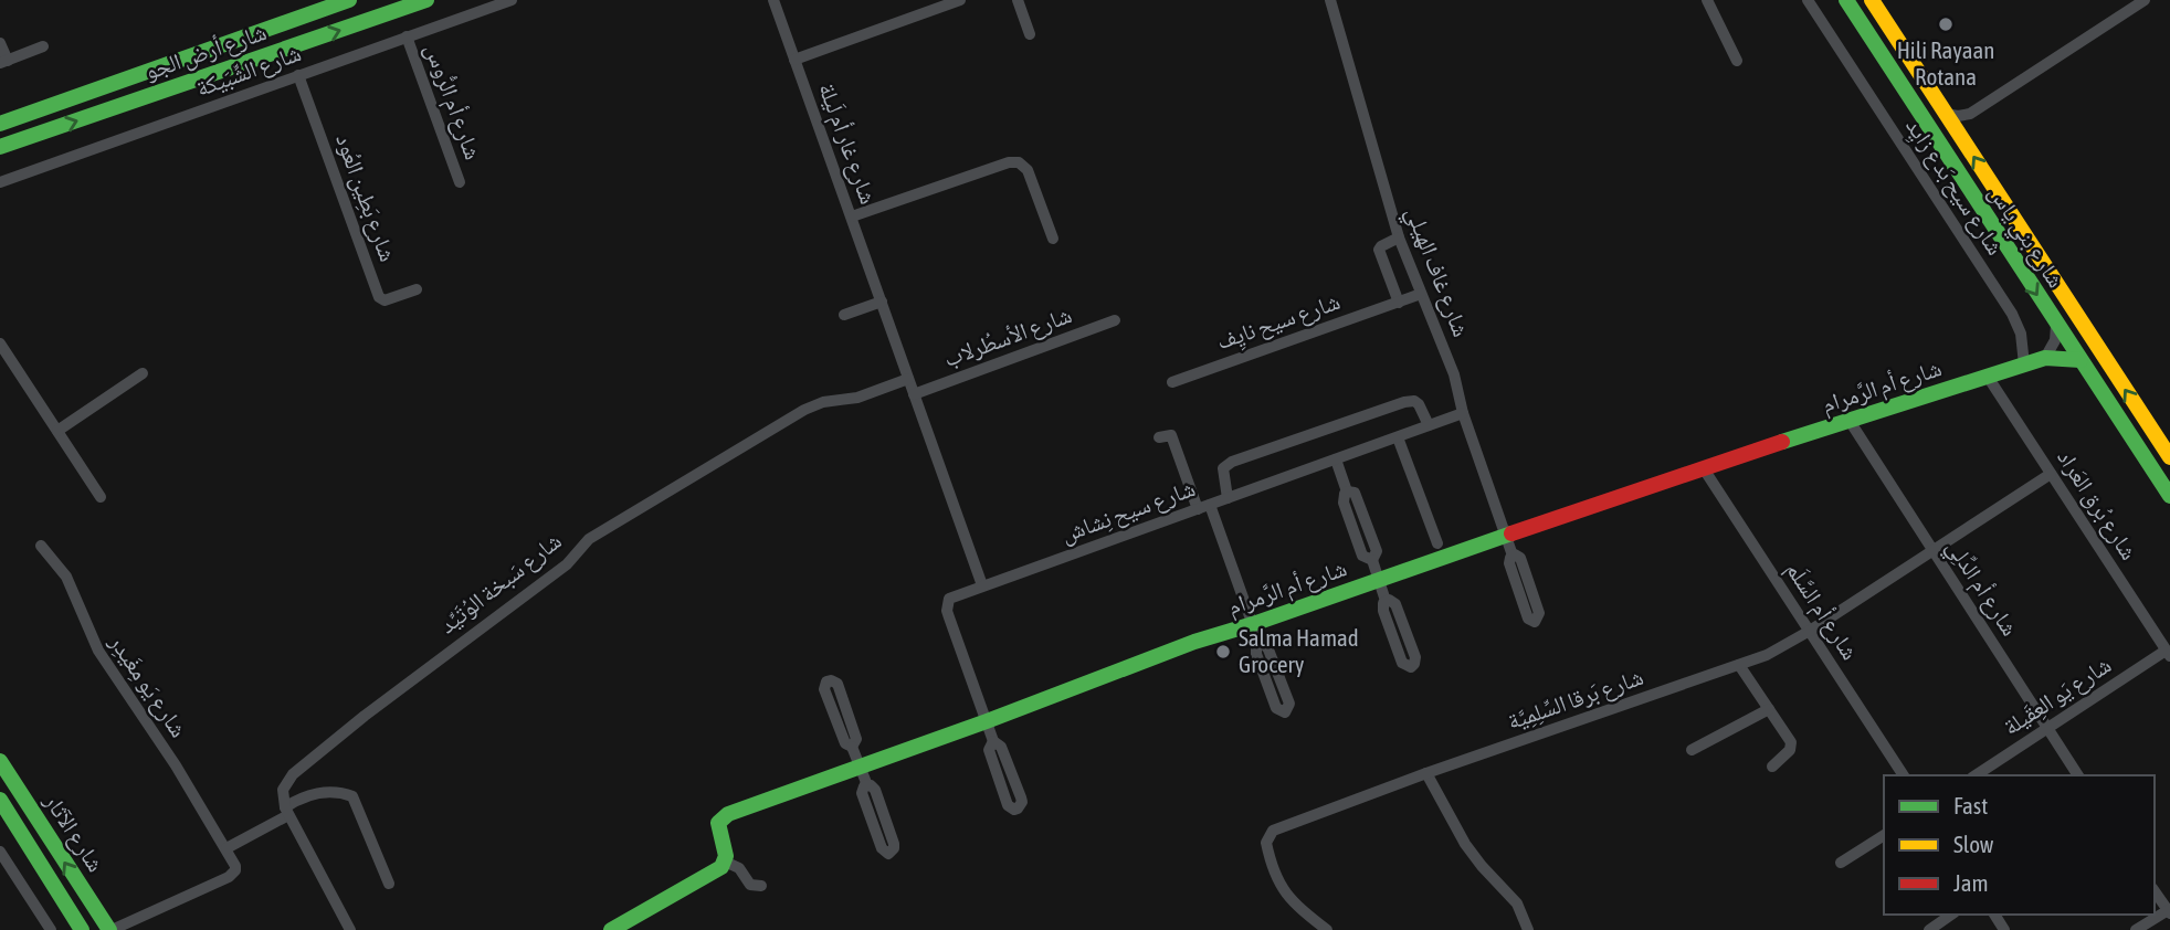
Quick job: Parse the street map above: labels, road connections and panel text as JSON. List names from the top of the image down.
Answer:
{
  "streets": {
    "street": [
      "شارع أرض الجو",
      "شارع الشِّبَيكة",
      "شارع أم الرُّوس",
      "شارع غار أم لَيلة",
      "شارع سيح بَدع زايِد",
      "شارع بَطِين العُود",
      "شارع بني ياس",
      "شارع غاف الهيلي",
      "شارع سيح نايِف",
      "شارع الأسطُرلاب",
      "شارع أم الرَّمرام",
      "شارع بُرق العَراد",
      "شارع سيح نِشاش",
      "شارع سَبخة الوُتَيِّد",
      "شارع أم الدِّلِي",
      "شارع أم السَّلَم",
      "شارع يَو مِغَيدِر",
      "شارع يَو العِقَيلة",
      "شارع بَرقا السِّلِمِيَّة",
      "شارع الآثار"
    ]
  },
  "crossings": [
    ["شارع الشِّبَيكة", "شارع أم الرُّوس"],
    ["شارع الشِّبَيكة", "شارع بَطِين العُود"],
    ["شارع غار أم لَيلة", "شارع الأسطُرلاب"],
    ["شارع غار أم لَيلة", "شارع سيح نِشاش"],
    ["شارع غار أم لَيلة", "شارع سَبخة الوُتَيِّد"],
    ["شارع سيح بَدع زايِد", "شارع أم الرَّمرام"],
    ["شارع بني ياس", "شارع أم الرَّمرام"],
    ["شارع غاف الهيلي", "شارع سيح نايِف"],
    ["شارع غاف الهيلي", "شارع أم الرَّمرام"],
    ["شارع غاف الهيلي", "شارع سيح نِشاش"],
    ["شارع أم الرَّمرام", "شارع بُرق العَراد"],
    ["شارع أم الرَّمرام", "شارع سيح نِشاش"],
    ["شارع أم الرَّمرام", "شارع أم الدِّلِي"],
    ["شارع أم الرَّمرام", "شارع أم السَّلَم"],
    ["شارع بُرق العَراد", "شارع يَو العِقَيلة"],
    ["شارع بُرق العَراد", "شارع بَرقا السِّلِمِيَّة"],
    ["شارع أم الدِّلِي", "شارع يَو العِقَيلة"],
    ["شارع أم الدِّلِي", "شارع بَرقا السِّلِمِيَّة"],
    ["شارع أم السَّلَم", "شارع بَرقا السِّلِمِيَّة"]
  ],
  "places": ["Hili Rayaan Rotana", "Salma Hamad Grocery"],
  "legend": ["Fast", "Slow", "Jam"]
}
